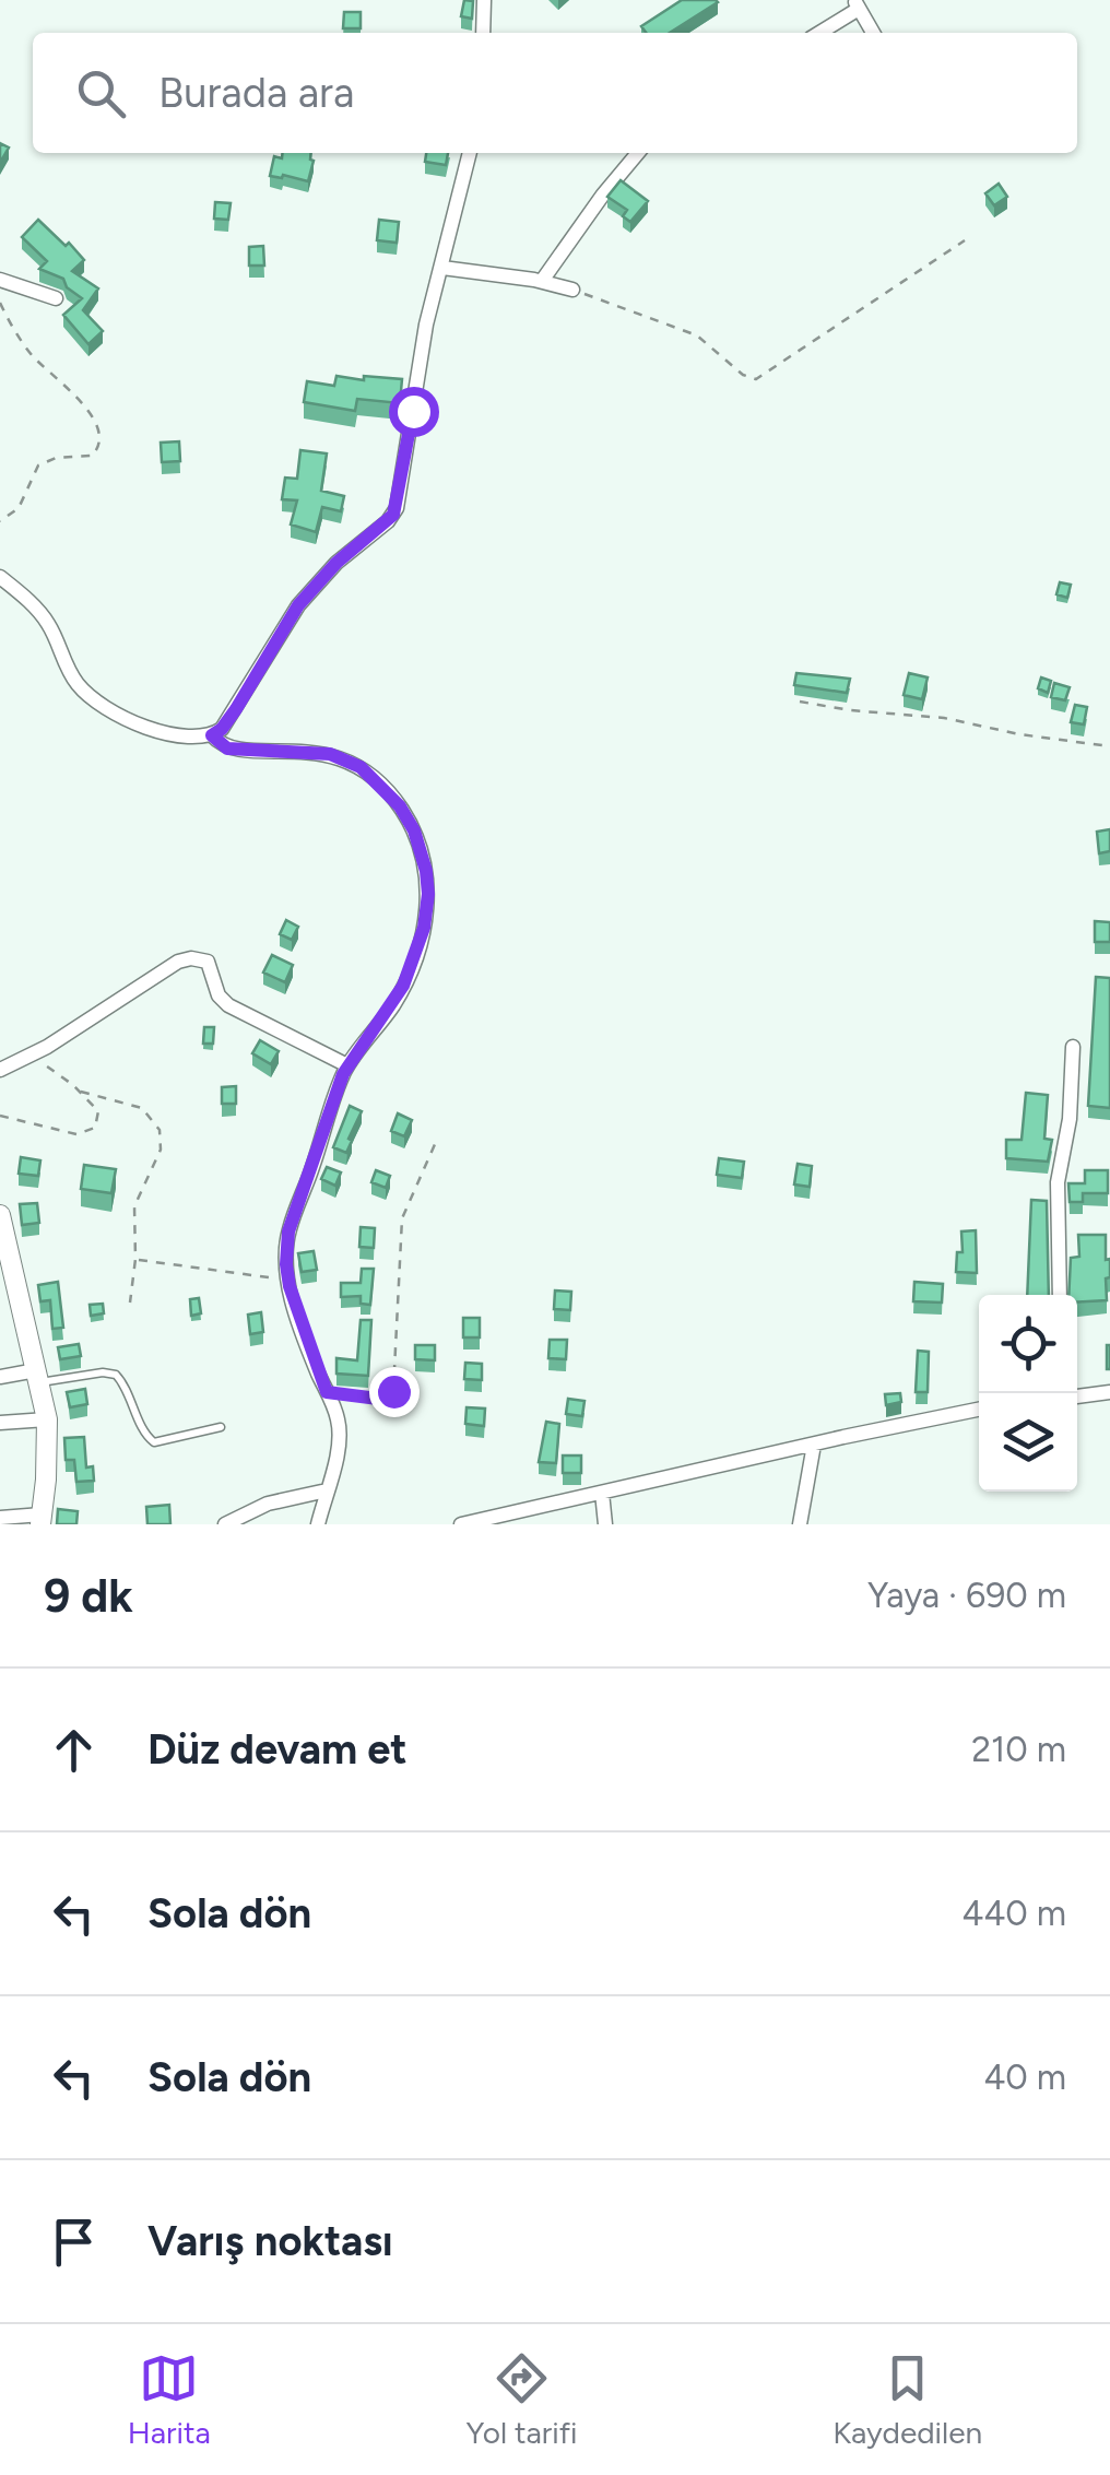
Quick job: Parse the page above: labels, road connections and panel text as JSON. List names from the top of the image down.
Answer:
{
  "page": {
    "search": "Burada ara",
    "heading": ["9 dk", "Yaya · 690 m"],
    "list": [
      ["Düz devam et", "210 m"],
      ["Sola dön", "440 m"],
      ["Sola dön", "40 m"],
      "Varış noktası"
    ],
    "nav": ["Harita", "Yol tarifi", "Kaydedilen"]
  }
}
